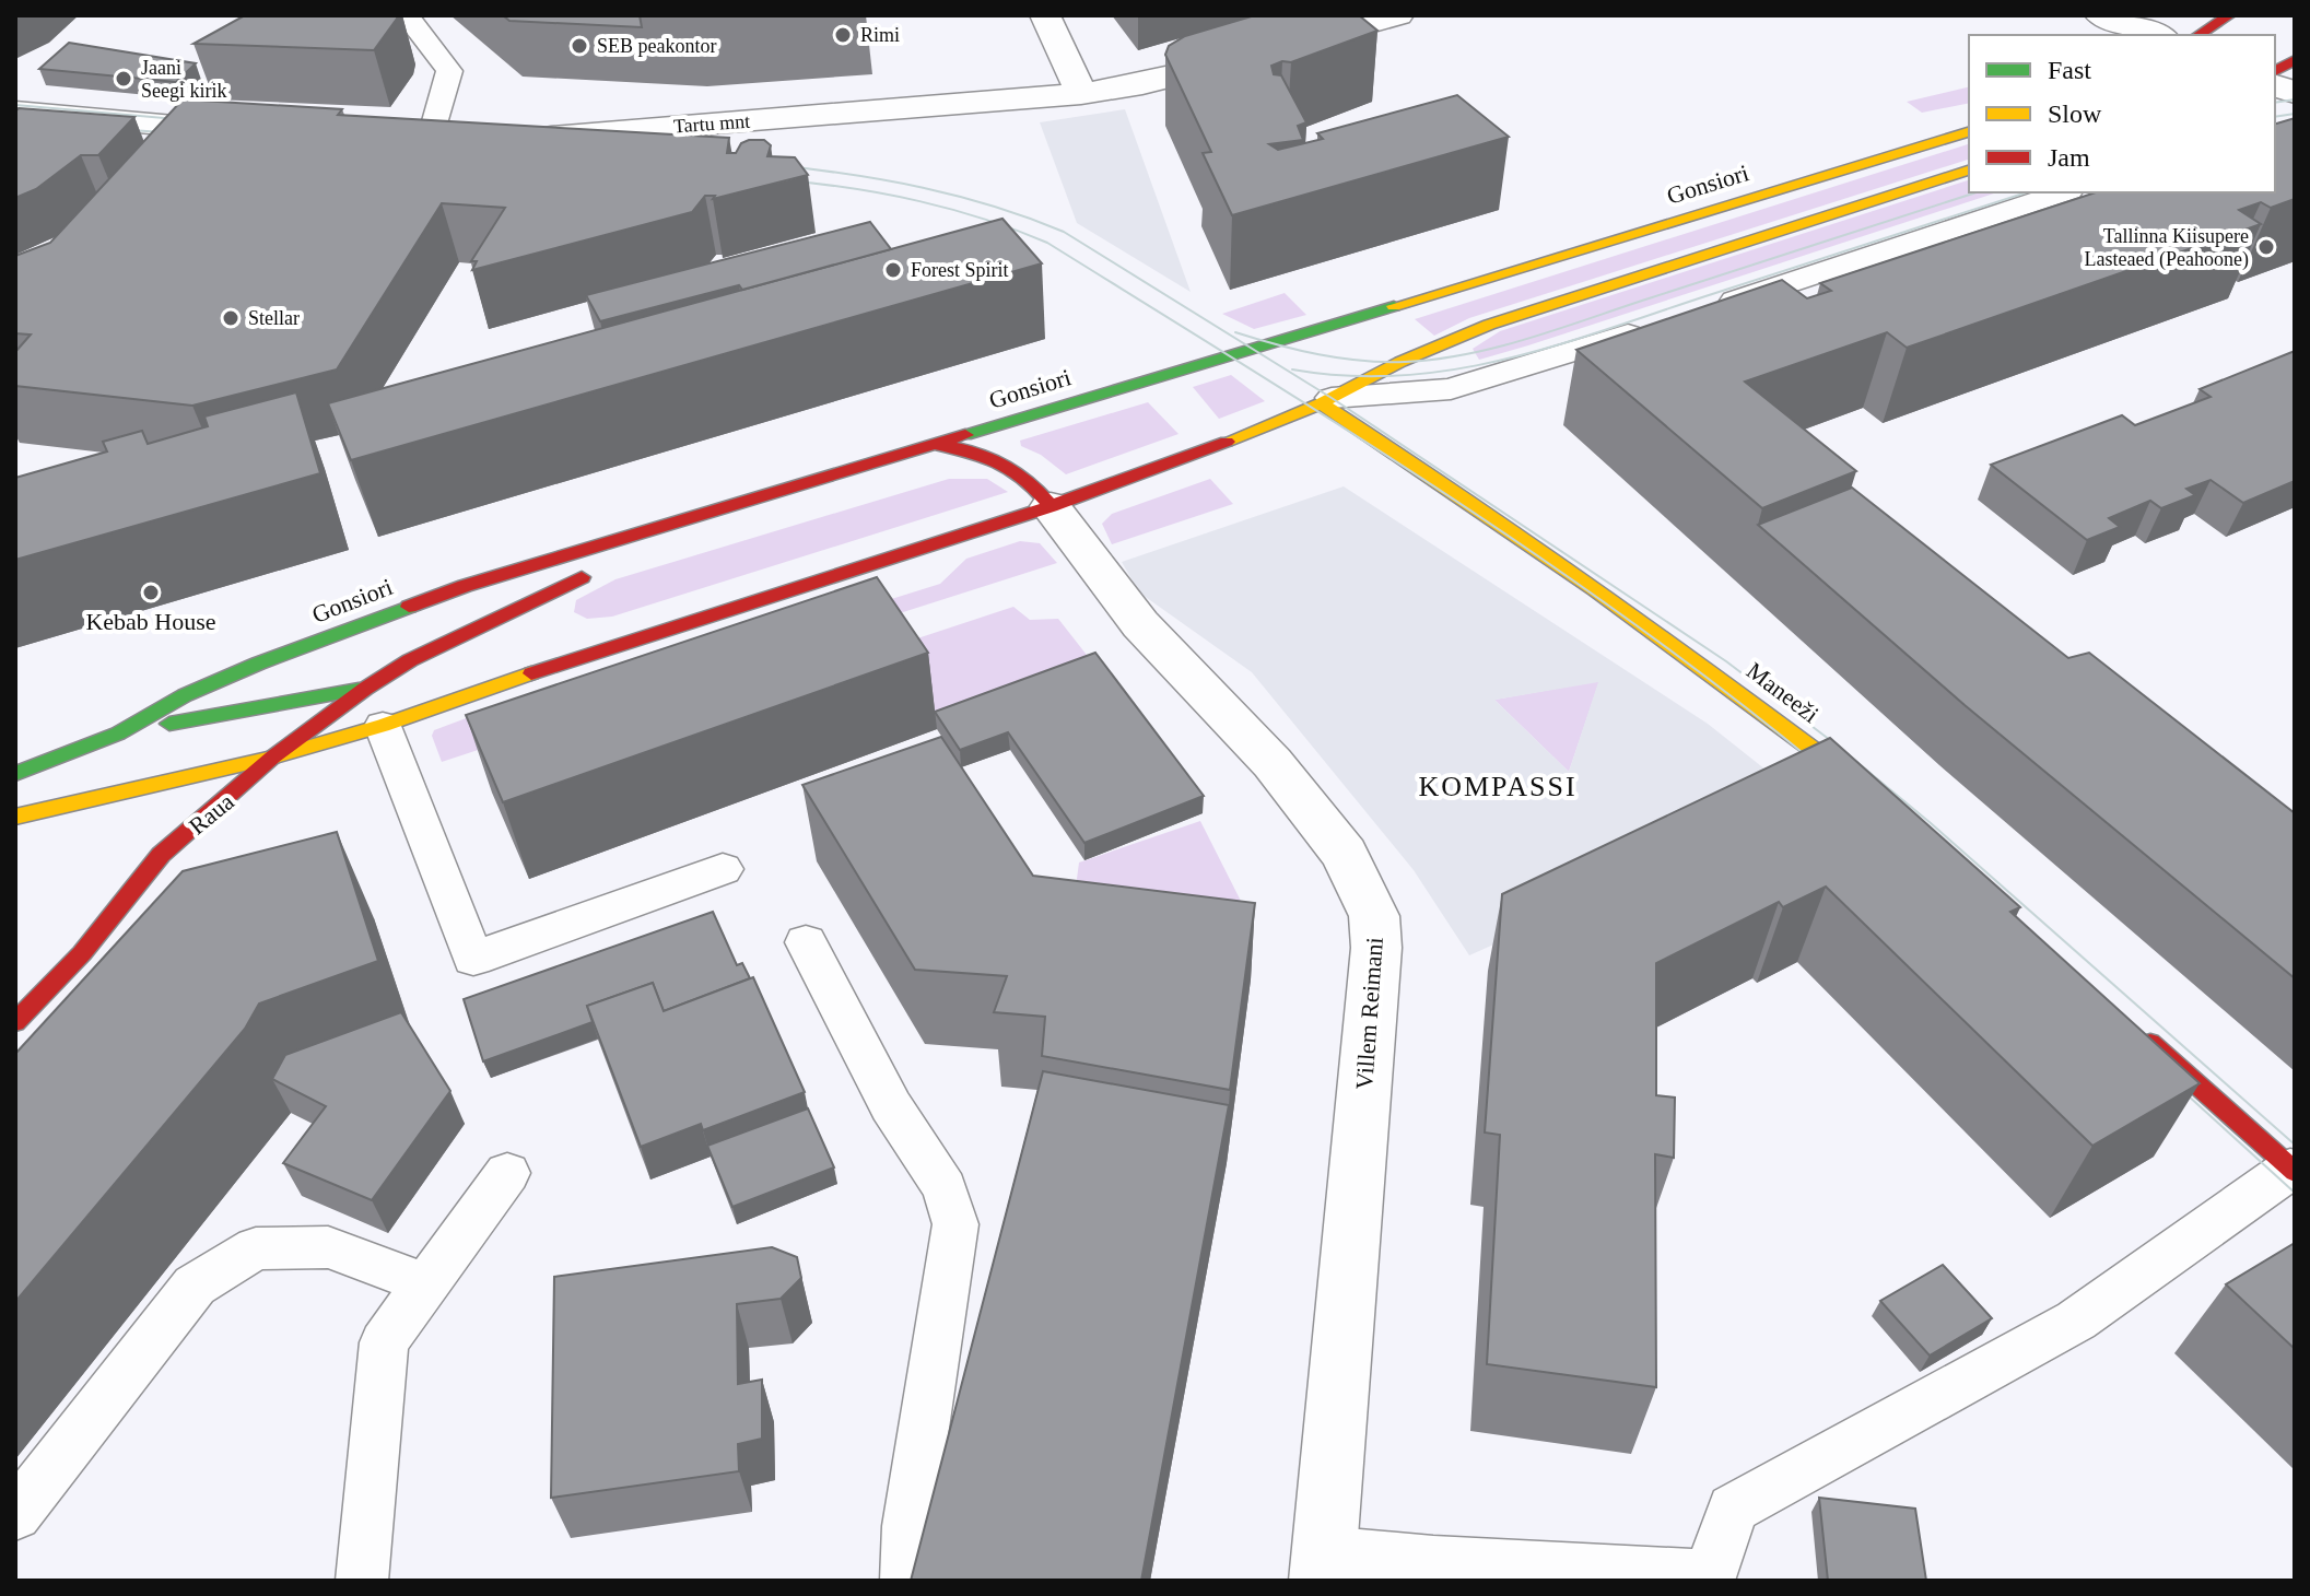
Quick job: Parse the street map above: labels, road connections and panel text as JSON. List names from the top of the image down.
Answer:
{
  "streets": {
    "main road": ["Gonsiori", "Maneeži", "Raua"],
    "street": ["Tartu mnt", "Villem Reimani"]
  },
  "crossings": [
    ["Gonsiori", "Raua"]
  ],
  "districts": ["KOMPASSI"],
  "places": [
    "Rimi",
    "SEB peakontor",
    "Jaani Seegi kirik",
    "Tallinna Kiisupere Lasteaed (Peahoone)",
    "Forest Spirit",
    "Stellar",
    "Kebab House"
  ],
  "legend": ["Fast", "Slow", "Jam"]
}
